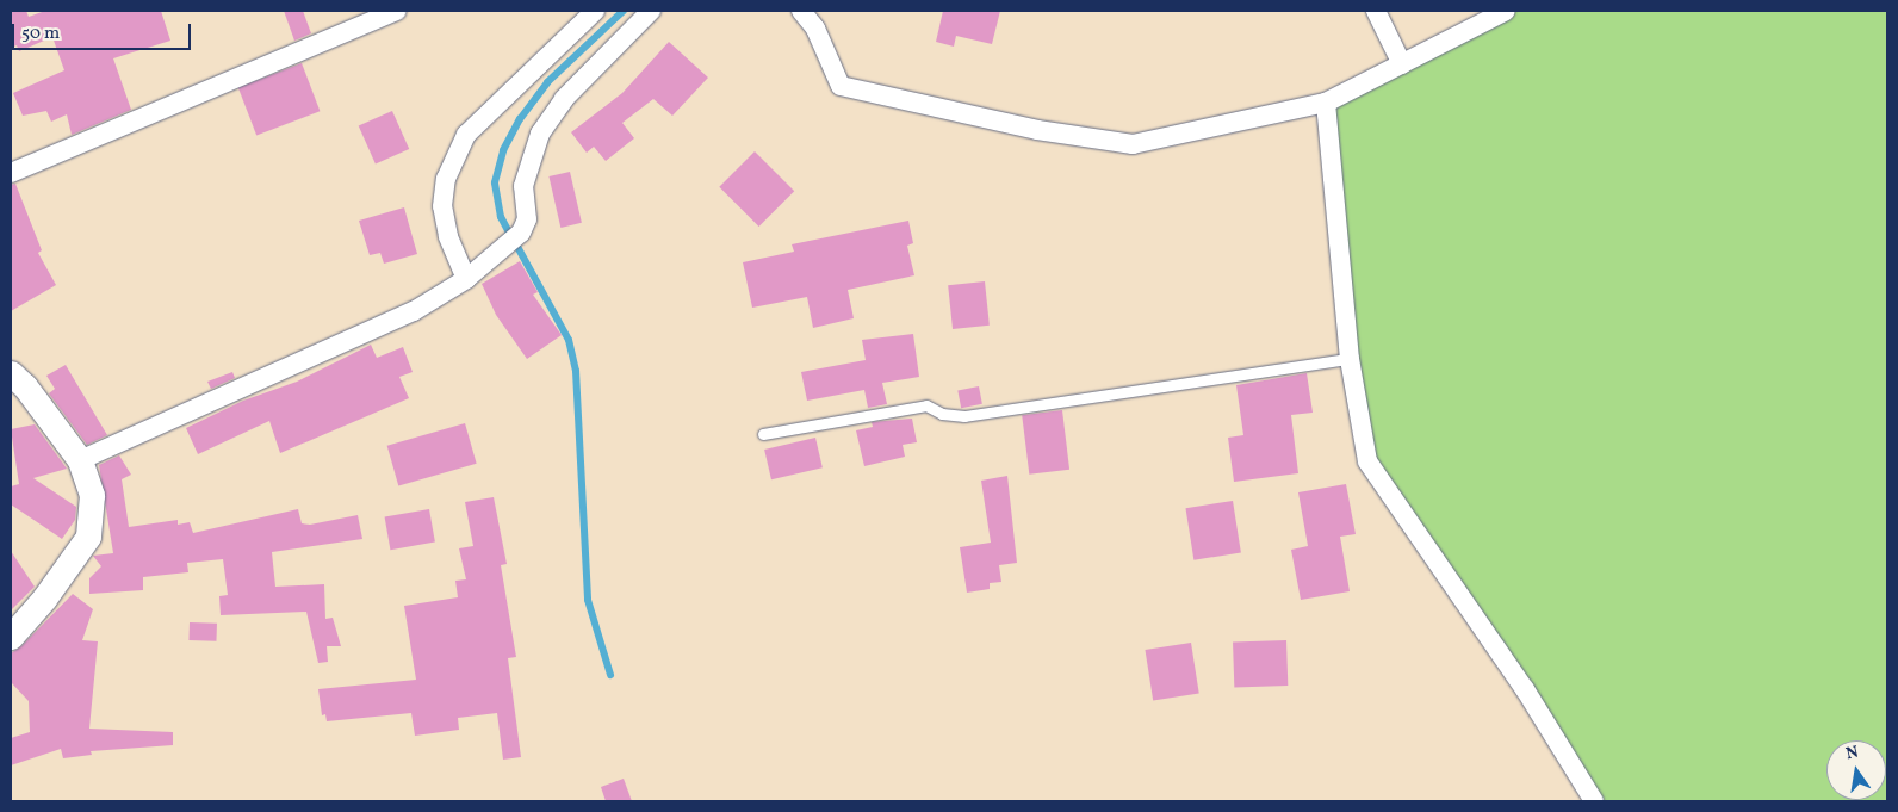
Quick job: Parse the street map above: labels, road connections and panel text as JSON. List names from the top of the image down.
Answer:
{
  "scale_bar": "50 m",
  "north": "top"
}
